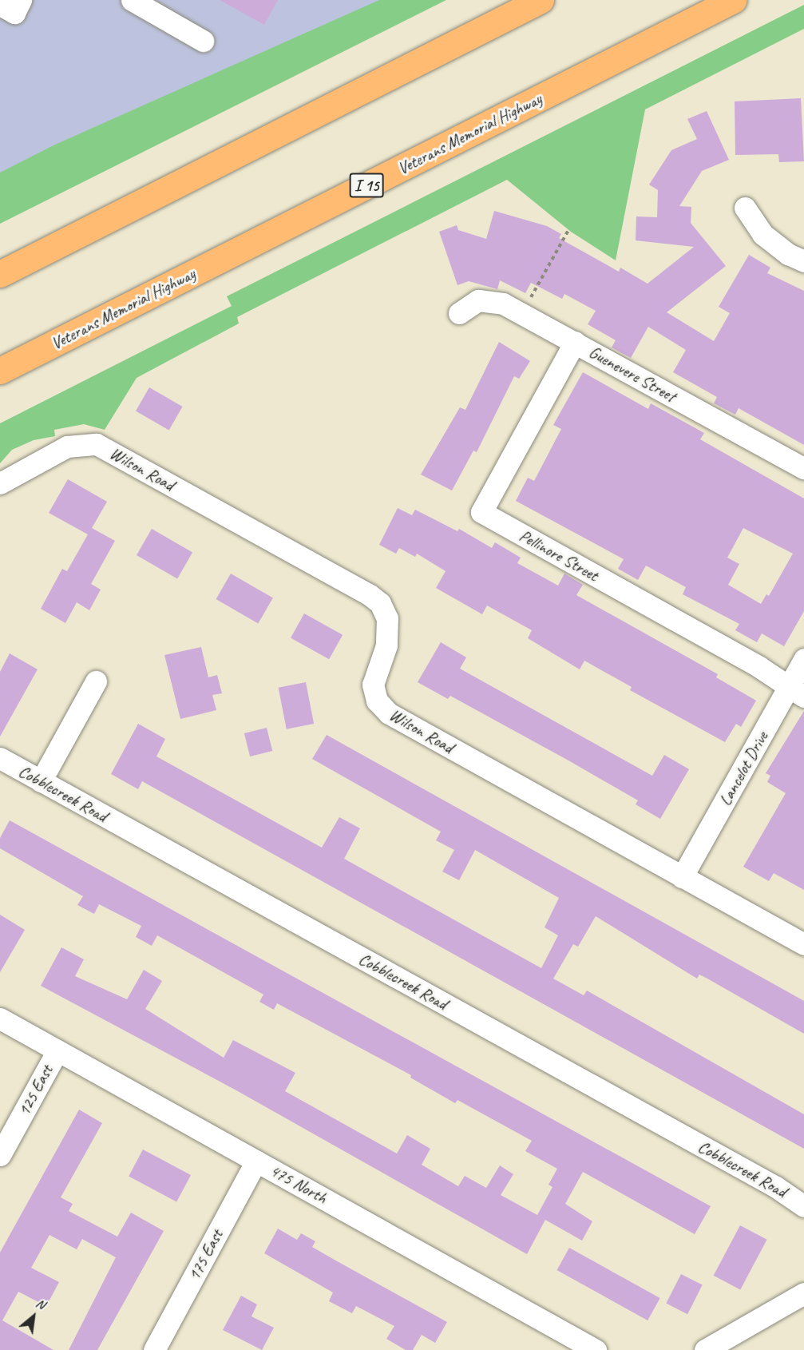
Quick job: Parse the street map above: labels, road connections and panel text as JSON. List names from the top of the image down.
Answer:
{
  "streets": {
    "highway": ["Veterans Memorial Highway", "I 15"],
    "street": [
      "Guenevere Street",
      "Wilson Road",
      "Pellinore Street",
      "Lancelot Drive",
      "Cobblecreek Road",
      "125 East",
      "475 North",
      "175 East"
    ]
  },
  "crossings": [
    ["Guenevere Street", "Pellinore Street"],
    ["Wilson Road", "Lancelot Drive"],
    ["Pellinore Street", "Lancelot Drive"],
    ["125 East", "475 North"],
    ["475 North", "175 East"]
  ],
  "north": "top right"
}
